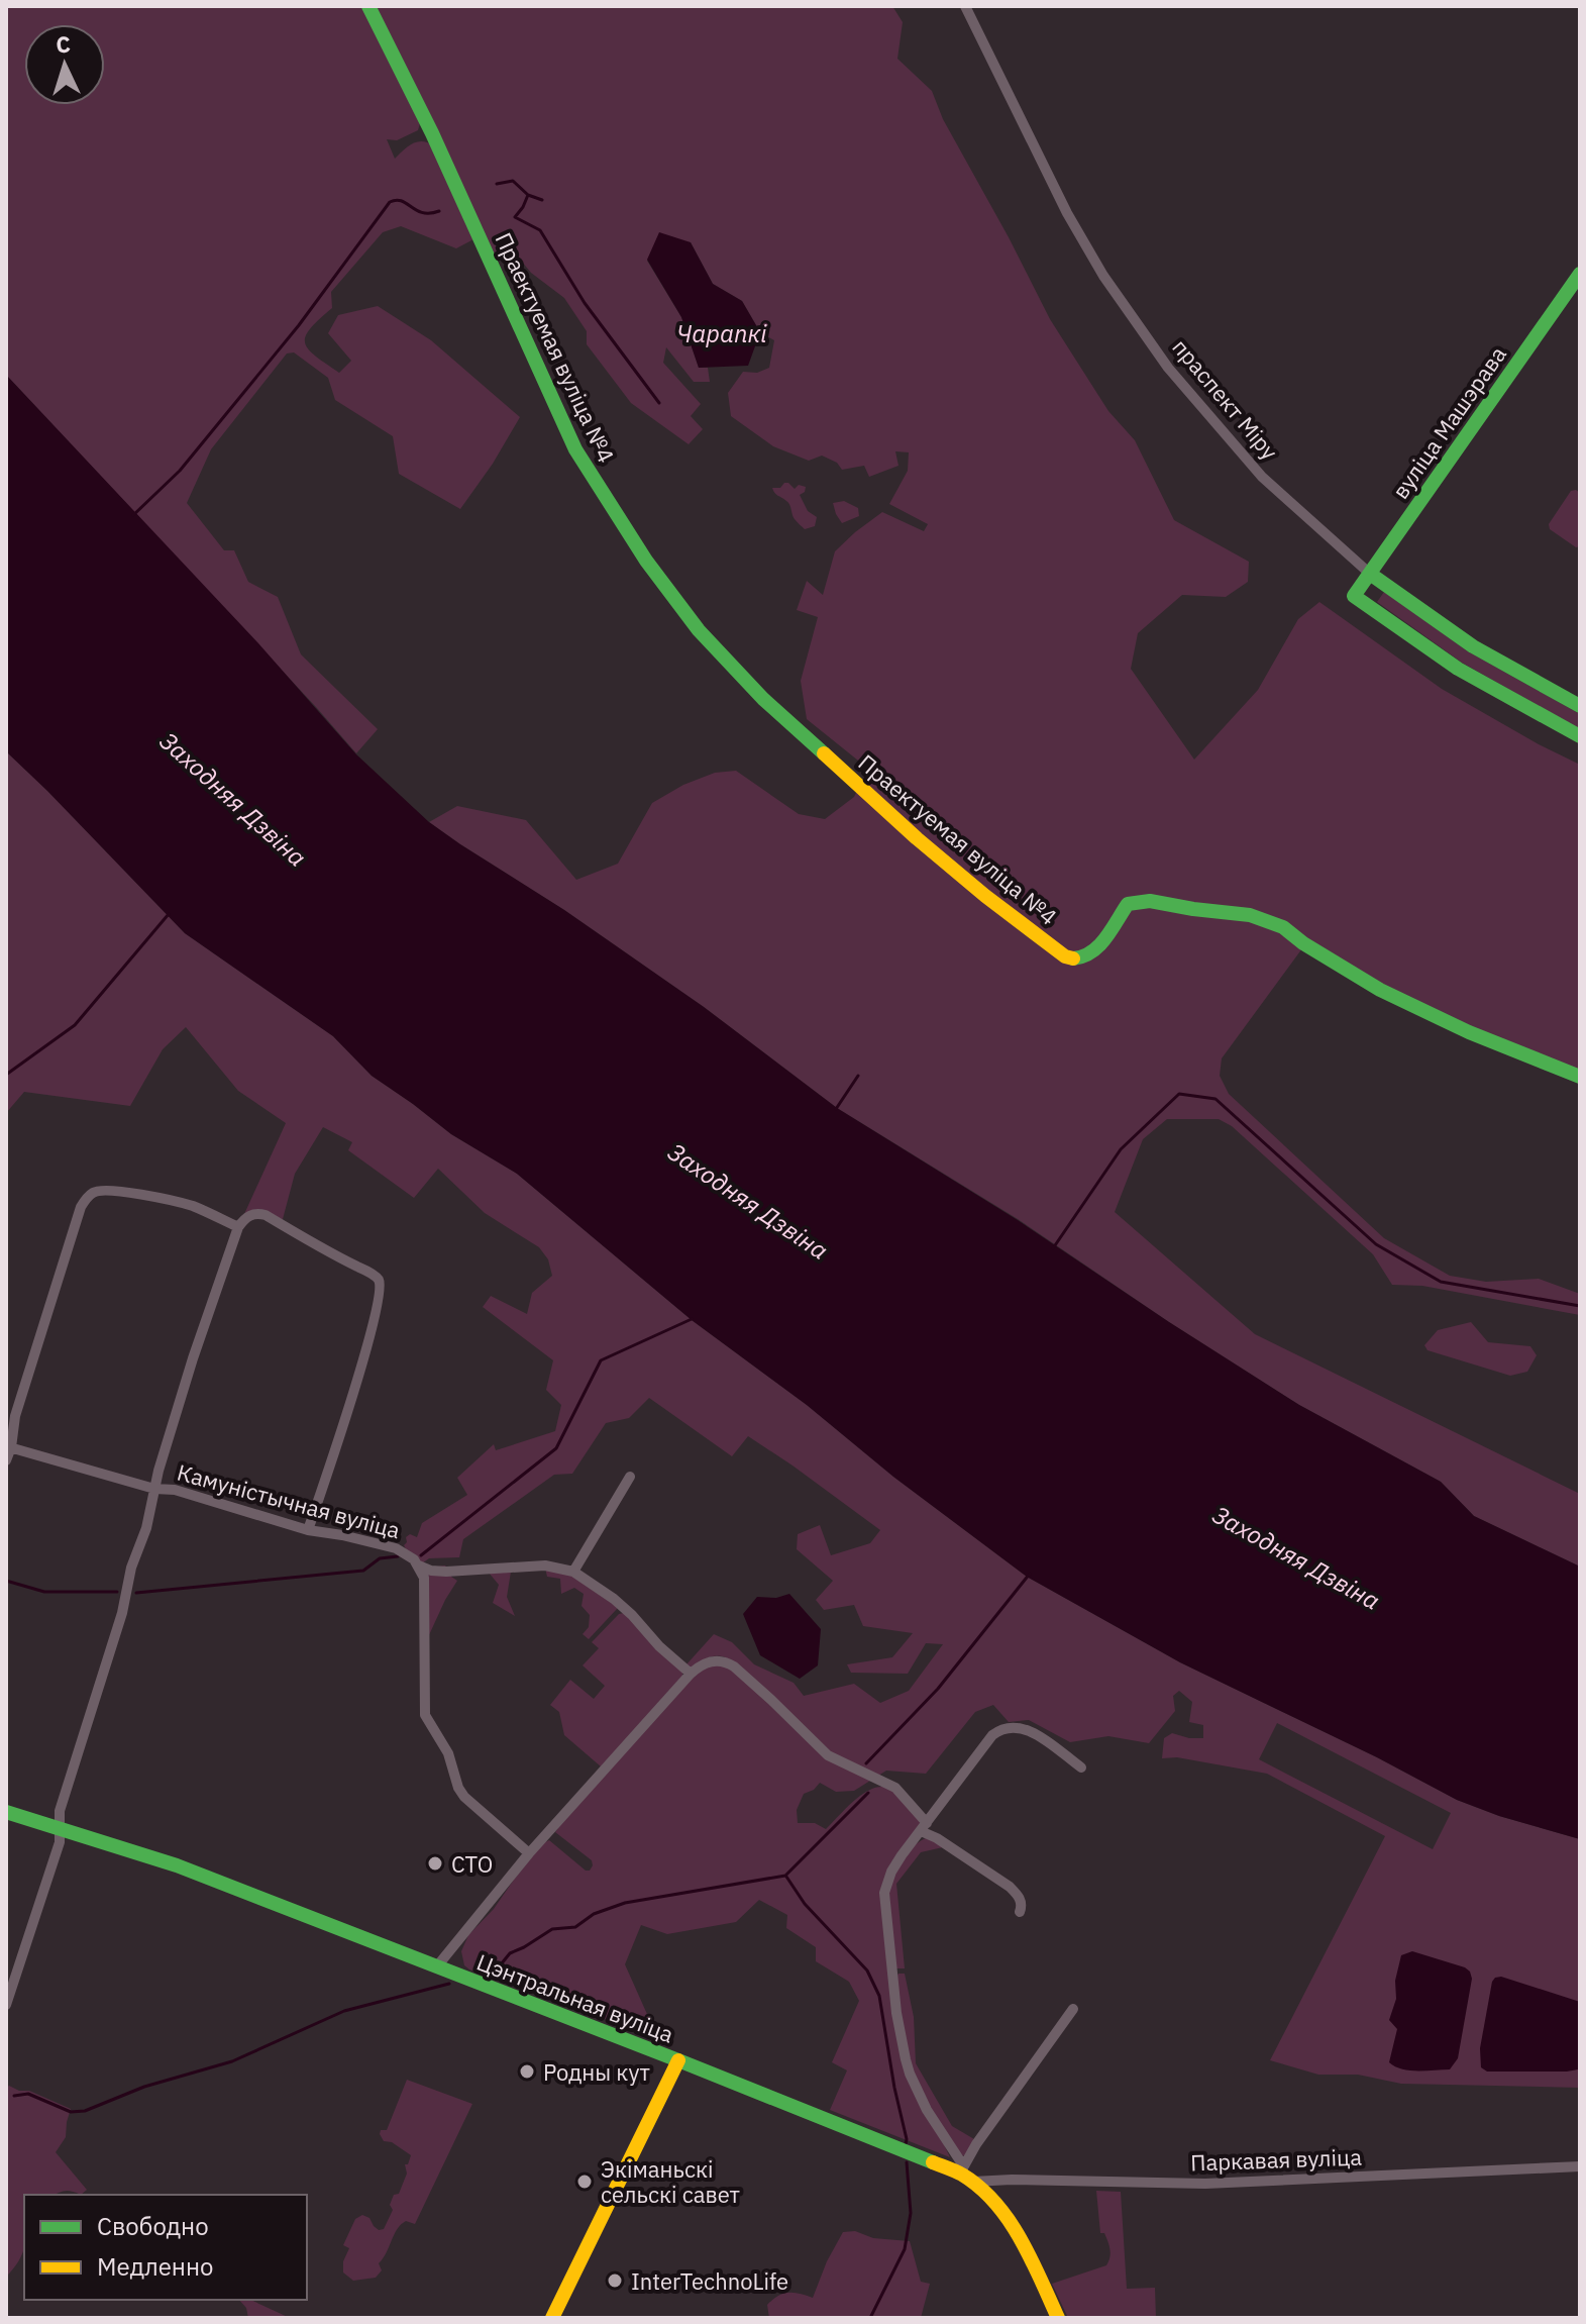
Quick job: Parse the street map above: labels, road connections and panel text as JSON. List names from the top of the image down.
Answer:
{
  "streets": {
    "street": [
      "Праектуемая вуліца №4",
      "праспект Міру",
      "вуліца Машэрава",
      "Камуністычная вуліца",
      "Цэнтральная вуліца",
      "Паркавая вуліца"
    ]
  },
  "crossings": [
    ["праспект Міру", "вуліца Машэрава"],
    ["Камуністычная вуліца", "Цэнтральная вуліца"],
    ["Цэнтральная вуліца", "Паркавая вуліца"]
  ],
  "water": ["Чарапкі", "Заходняя Дзвіна"],
  "places": [
    "СТО",
    "Родны кут",
    "Экіманьскі сельскі савет",
    "InterTechnoLife"
  ],
  "legend": ["Свободно", "Медленно"],
  "north": "top"
}
